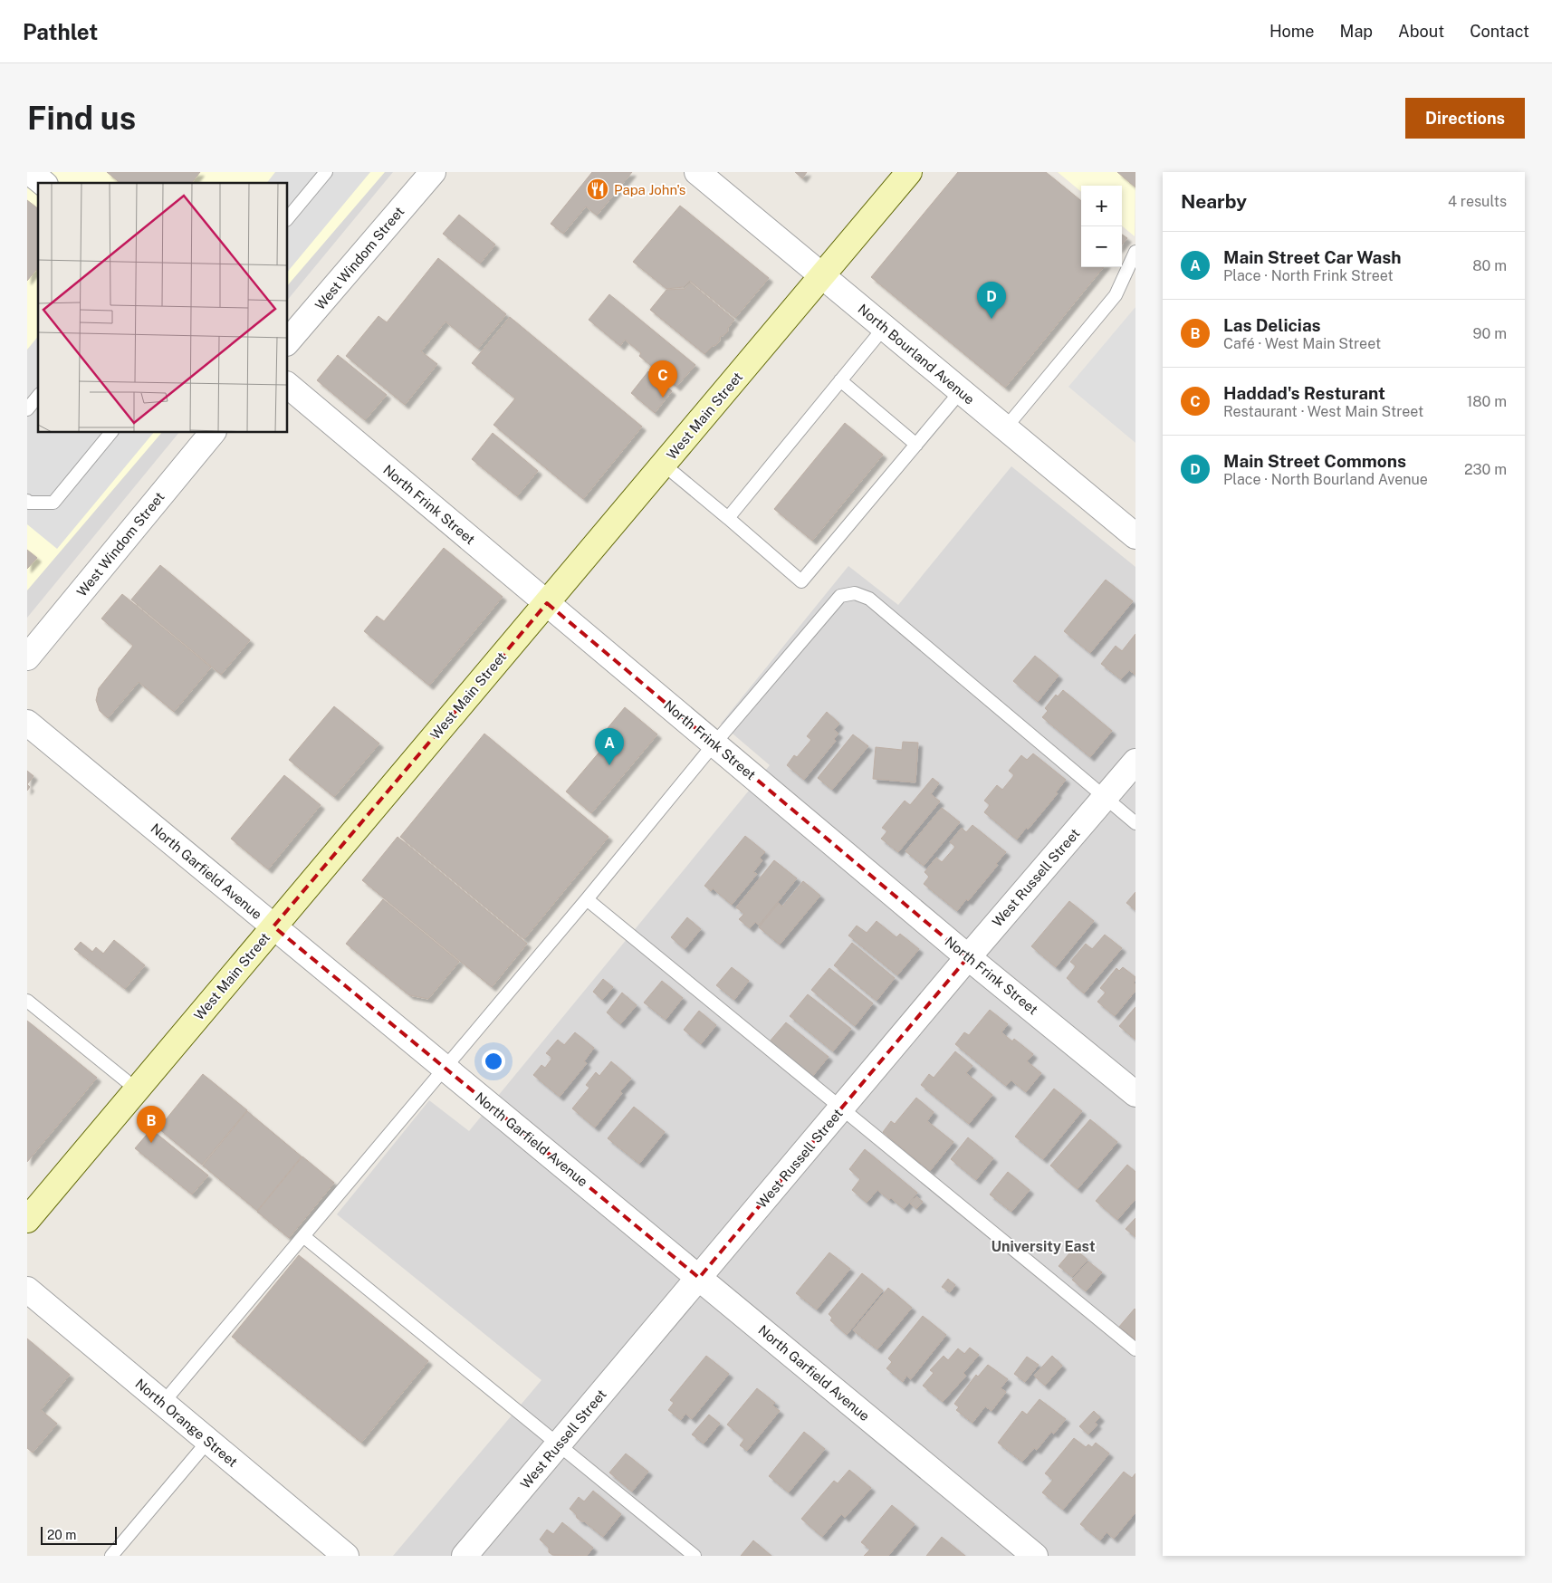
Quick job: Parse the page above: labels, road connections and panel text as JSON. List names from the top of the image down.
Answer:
{
  "streets": {
    "main road": ["West Main Street"],
    "street": [
      "West Windom Street",
      "North Bourland Avenue",
      "North Frink Street",
      "North Garfield Avenue",
      "West Russell Street",
      "North Orange Street"
    ]
  },
  "crossings": [
    ["North Bourland Avenue", "West Main Street"],
    ["West Main Street", "North Frink Street"],
    ["West Main Street", "North Garfield Avenue"],
    ["North Frink Street", "West Russell Street"],
    ["North Garfield Avenue", "West Russell Street"]
  ],
  "districts": ["University East"],
  "places": {
    "restaurant": ["Papa John's"]
  },
  "scale_bar": "20 m",
  "page": {
    "header": "Pathlet",
    "nav": [
      "Home",
      "Map",
      "About",
      "Contact"
    ],
    "buttons": "Directions",
    "title": "Find us",
    "heading": ["Nearby", "4 results"],
    "map_buttons": ["+", "−"],
    "list": [
      {
        "mark": "A",
        "name": "Main Street Car Wash",
        "note": "Place · North Frink Street",
        "value": "80 m"
      },
      {
        "mark": "B",
        "name": "Las Delicias",
        "note": "Café · West Main Street",
        "value": "90 m"
      },
      {
        "mark": "C",
        "name": "Haddad's Resturant",
        "note": "Restaurant · West Main Street",
        "value": "180 m"
      },
      {
        "mark": "D",
        "name": "Main Street Commons",
        "note": "Place · North Bourland Avenue",
        "value": "230 m"
      }
    ],
    "pins": [
      "D",
      "C",
      "A",
      "B"
    ],
    "scale": "20 m"
  }
}
